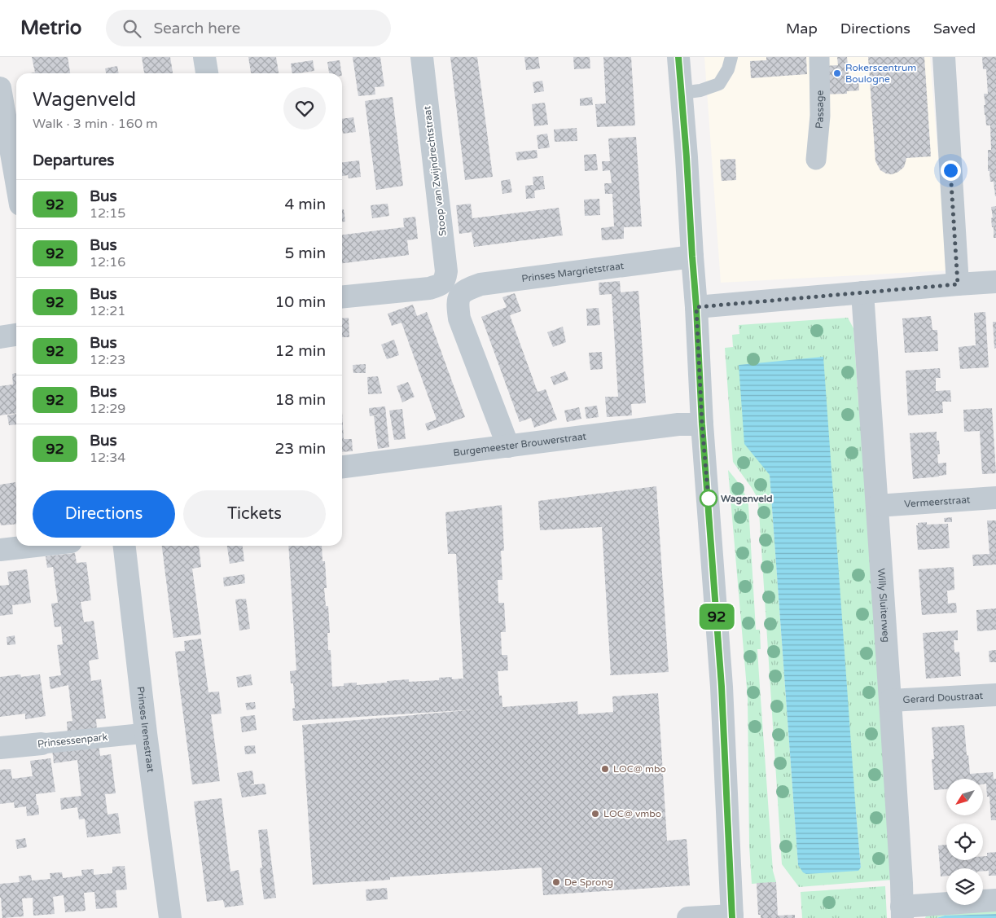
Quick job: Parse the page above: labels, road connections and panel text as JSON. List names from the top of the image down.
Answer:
{
  "streets": {
    "street": [
      "Passage",
      "Stoop van Zwijndrechtstraat",
      "Prinses Margrietstraat",
      "Burgemeester Brouwerstraat",
      "Vermeerstraat",
      "Willy Sluiterweg",
      "Gerard Doustraat",
      "Prinses Irenestraat",
      "Prinsessenpark"
    ]
  },
  "crossings": [
    ["Prinses Margrietstraat", "Burgemeester Brouwerstraat"],
    ["Vermeerstraat", "Willy Sluiterweg"],
    ["Willy Sluiterweg", "Gerard Doustraat"],
    ["Prinses Irenestraat", "Prinsessenpark"]
  ],
  "places": [
    "Rokerscentrum Boulogne",
    "Wagenveld",
    "LOC@ mbo",
    "LOC@ vmbo",
    "De Sprong"
  ],
  "lines": ["bus line 92"],
  "north": "bottom left",
  "page": {
    "header": "Metrio",
    "search": "Search here",
    "nav": ["Map", "Directions", "Saved"],
    "on_map": "92",
    "heading": [
      ["Wagenveld", "Walk · 3 min · 160 m"],
      "Departures"
    ],
    "list": [
      {
        "mark": "92",
        "name": "Bus",
        "note": "12:15",
        "value": "4 min"
      },
      {
        "mark": "92",
        "name": "Bus",
        "note": "12:16",
        "value": "5 min"
      },
      {
        "mark": "92",
        "name": "Bus",
        "note": "12:21",
        "value": "10 min"
      },
      {
        "mark": "92",
        "name": "Bus",
        "note": "12:23",
        "value": "12 min"
      },
      {
        "mark": "92",
        "name": "Bus",
        "note": "12:29",
        "value": "18 min"
      },
      {
        "mark": "92",
        "name": "Bus",
        "note": "12:34",
        "value": "23 min"
      }
    ],
    "buttons": ["Directions", "Tickets"]
  }
}
